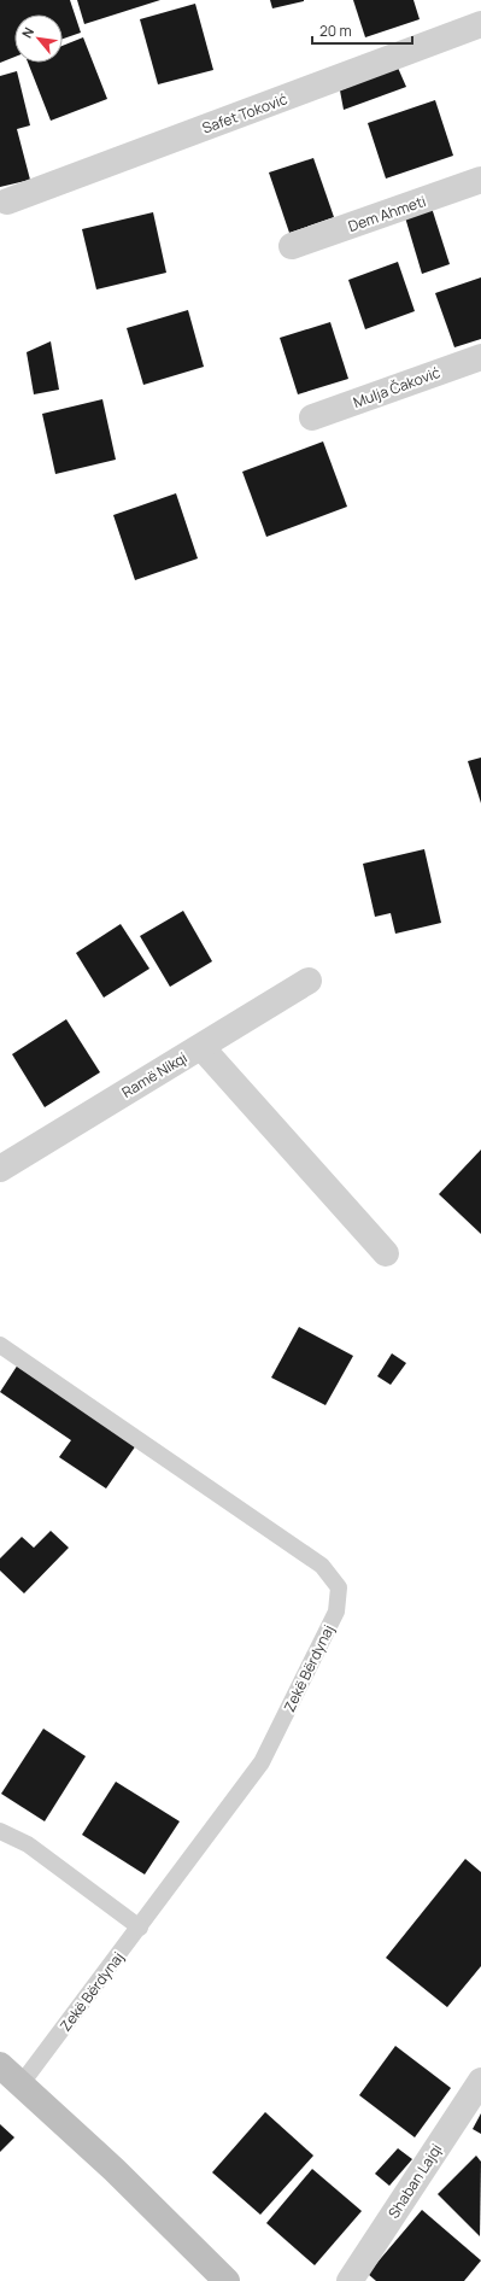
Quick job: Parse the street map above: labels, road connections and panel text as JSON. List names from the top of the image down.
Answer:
{
  "streets": {
    "street": [
      "Safet Toković",
      "Dem Ahmeti",
      "Mulja Čaković",
      "Ramë Nikqi",
      "Shaban Lajqi"
    ],
    "lane": ["Zekë Bërdynaj"]
  },
  "scale_bar": "20 m",
  "north": "top left"
}
